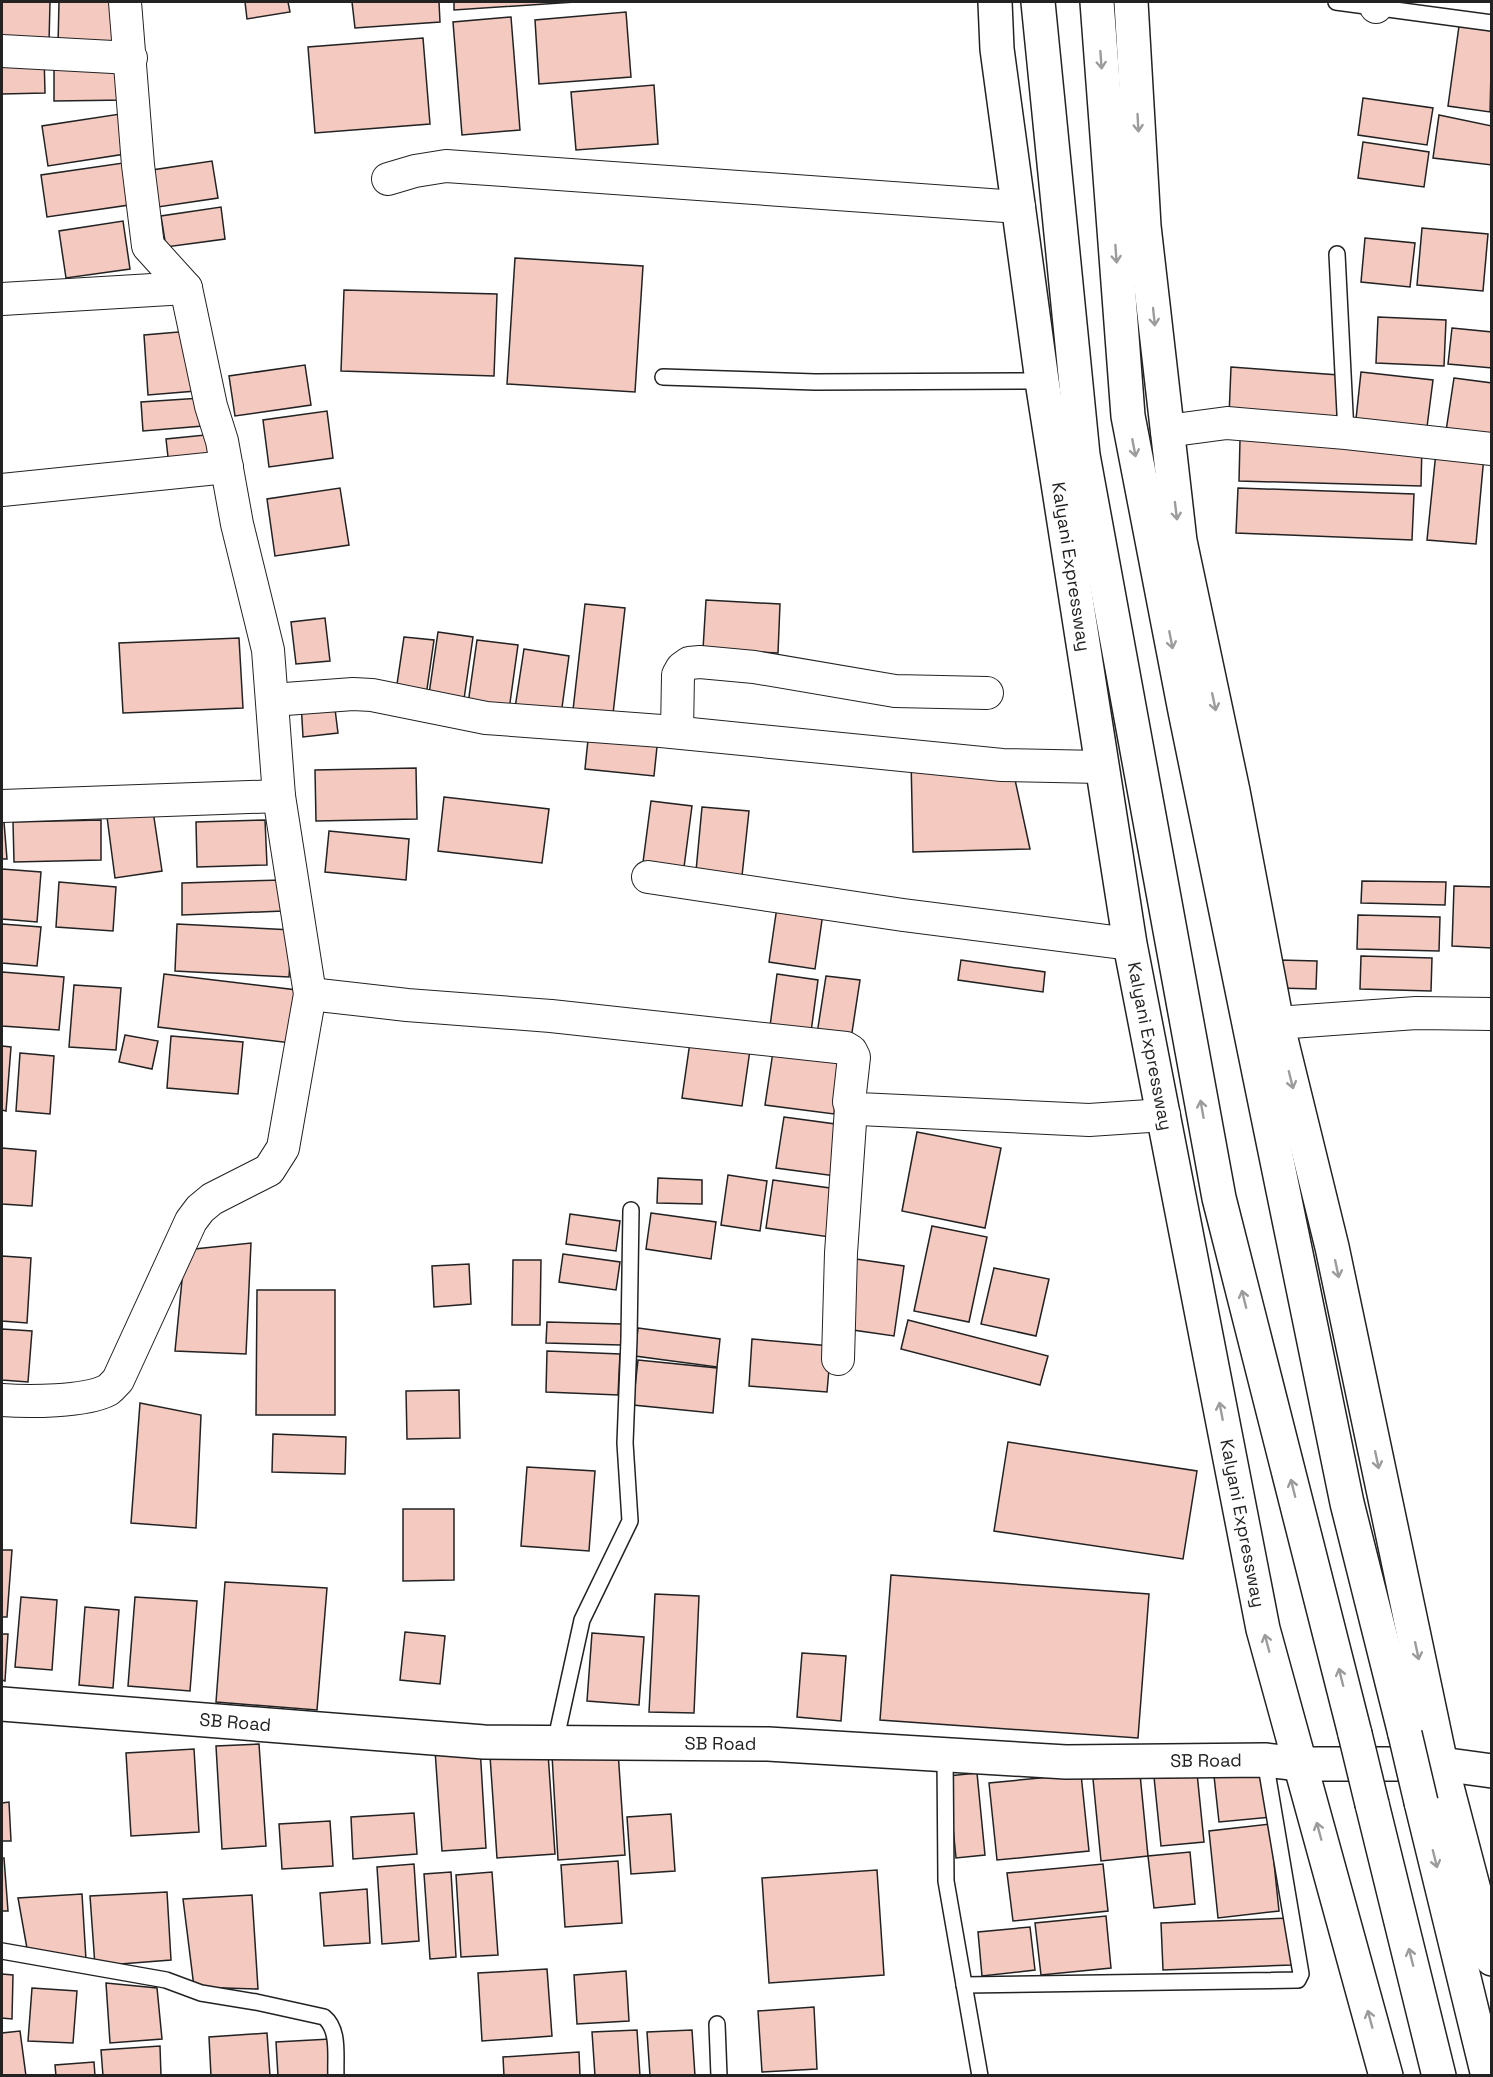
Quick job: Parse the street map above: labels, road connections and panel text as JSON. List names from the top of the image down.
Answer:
{
  "streets": {
    "main road": ["Kalyani Expressway", "SB Road"]
  },
  "crossings": [
    ["Kalyani Expressway", "SB Road"]
  ]
}
